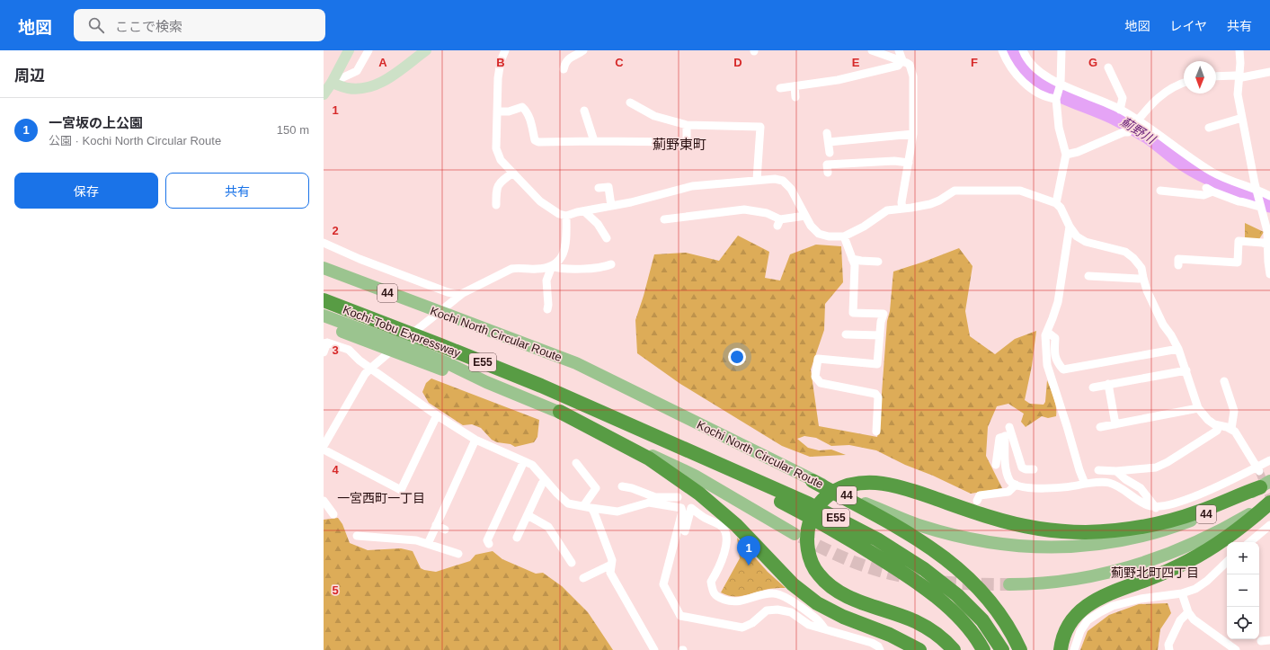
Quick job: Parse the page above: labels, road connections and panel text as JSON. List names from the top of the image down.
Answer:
{
  "streets": {
    "highway": ["Kochi-Tobu Expressway", "E55"],
    "main road": ["44", "Kochi North Circular Route"]
  },
  "crossings": [
    ["Kochi-Tobu Expressway", "E55"]
  ],
  "districts": ["薊野東町", "一宮西町一丁目", "薊野北町四丁目"],
  "water": ["薊野川"],
  "north": "bottom",
  "page": {
    "header": "地図",
    "search": "ここで検索",
    "nav": ["地図", "レイヤ", "共有"],
    "heading": "周辺",
    "list": [
      {
        "mark": "1",
        "name": "一宮坂の上公園",
        "note": "公園 · Kochi North Circular Route",
        "value": "150 m"
      }
    ],
    "buttons": ["保存", "共有"],
    "pins": "1",
    "map_buttons": ["+", "−"]
  },
  "grid": {
    "columns": [
      "A",
      "B",
      "C",
      "D",
      "E",
      "F",
      "G"
    ],
    "rows": [
      "1",
      "2",
      "3",
      "4",
      "5"
    ]
  }
}
